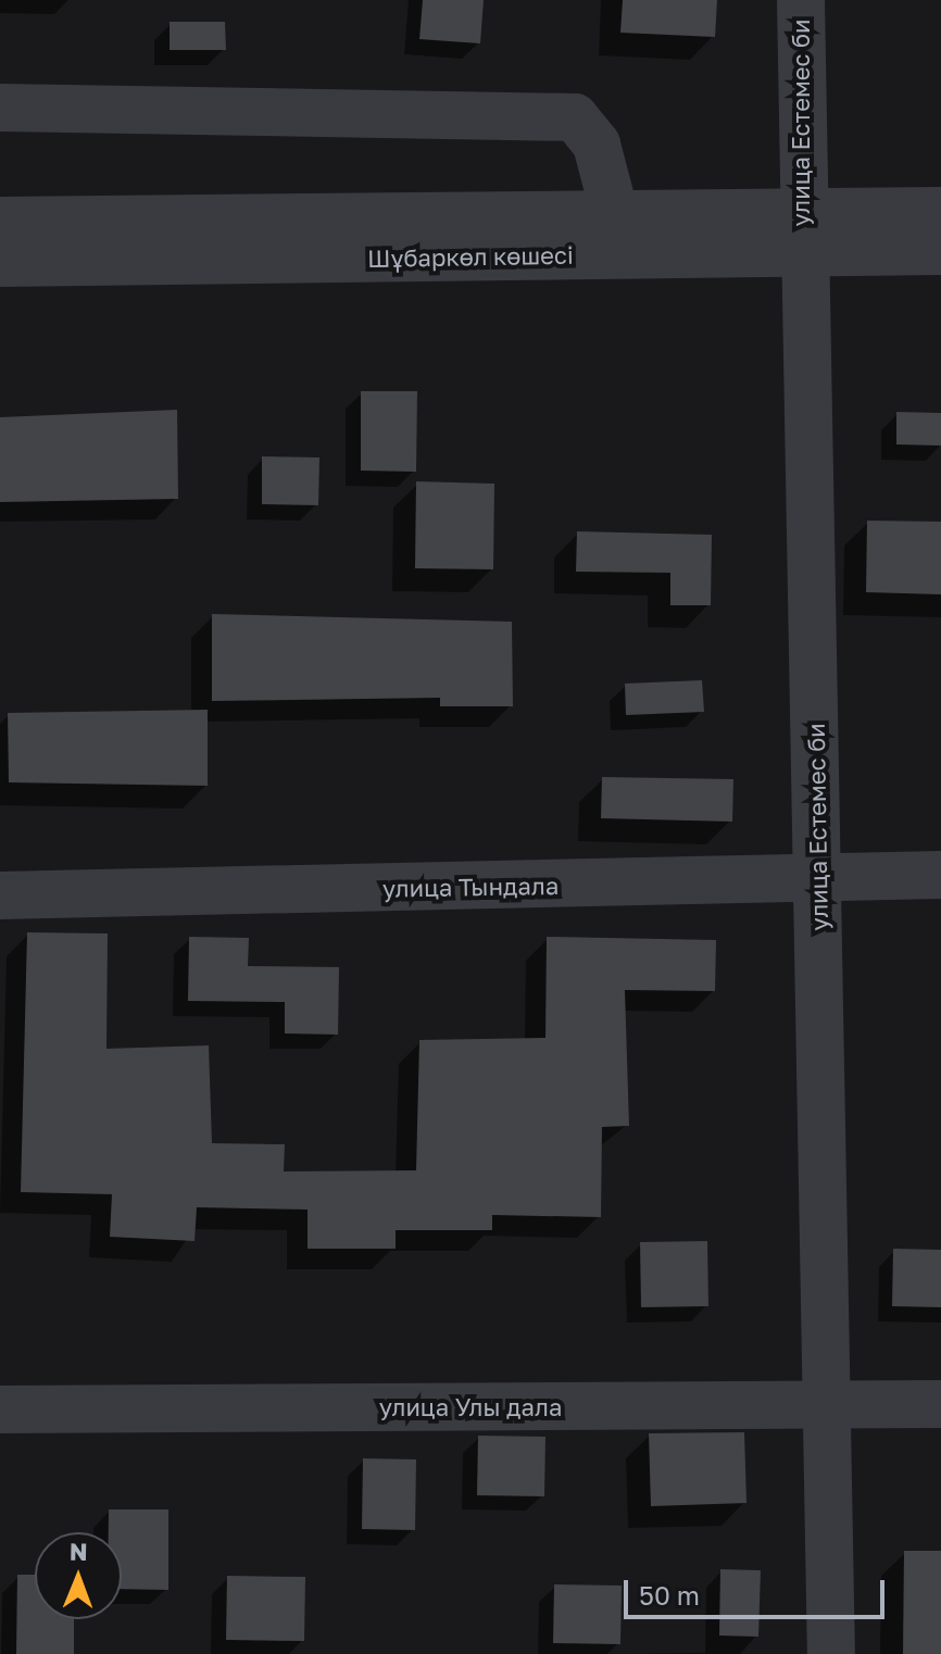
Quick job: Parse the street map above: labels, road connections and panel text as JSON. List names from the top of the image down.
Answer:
{
  "streets": {
    "street": [
      "улица Естемес би",
      "Шұбаркөл көшесі",
      "улица Тындала",
      "улица Улы дала"
    ]
  },
  "crossings": [
    ["улица Естемес би", "Шұбаркөл көшесі"],
    ["улица Естемес би", "улица Тындала"],
    ["улица Естемес би", "улица Улы дала"]
  ],
  "scale_bar": "50 m",
  "north": "top"
}
